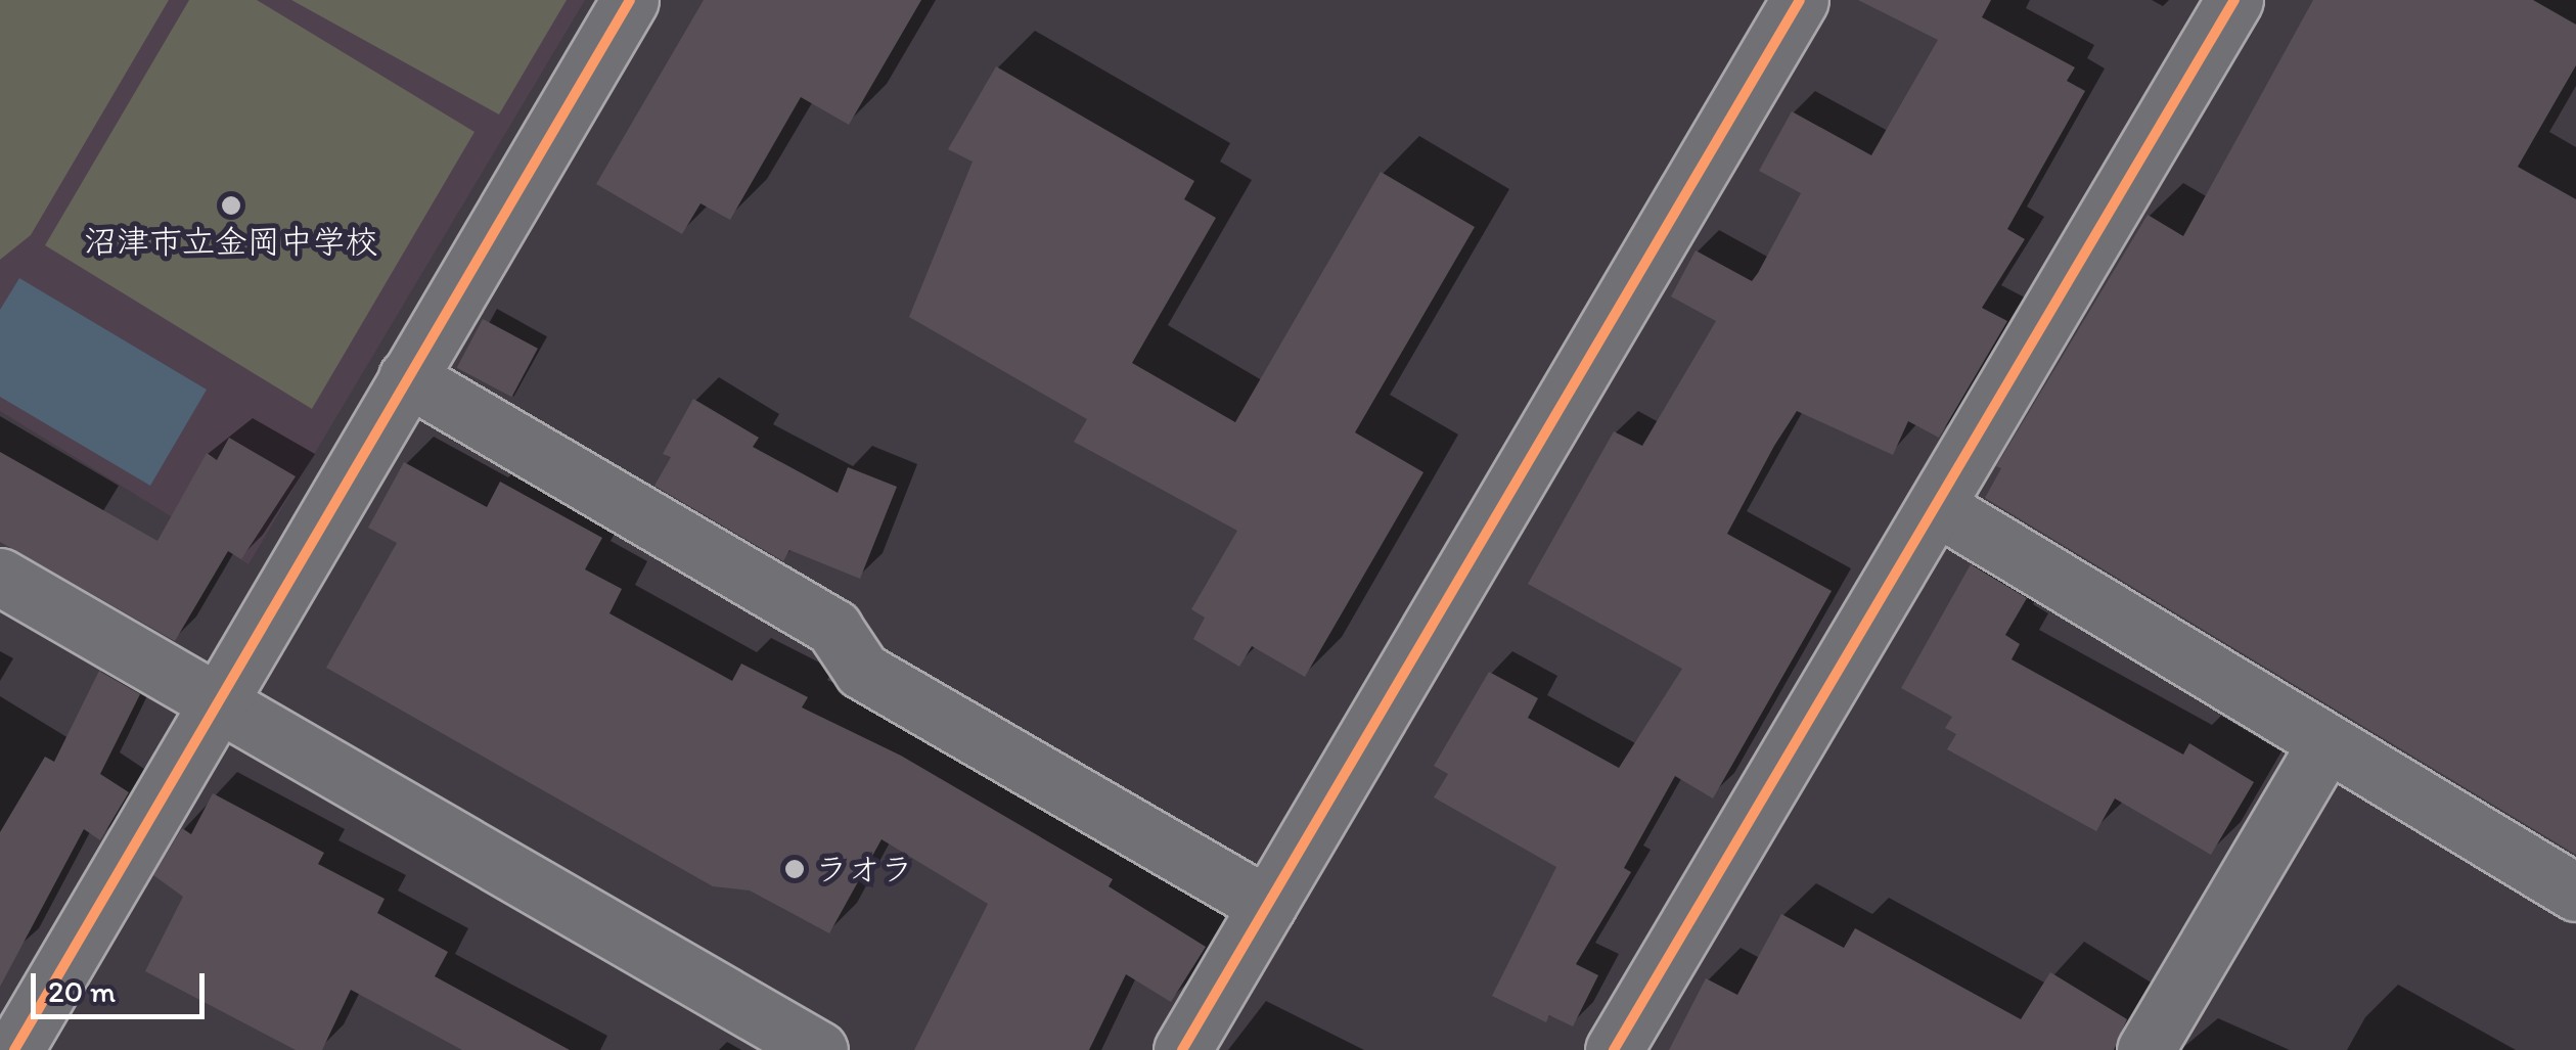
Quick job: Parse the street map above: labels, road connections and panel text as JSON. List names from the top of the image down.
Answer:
{
  "places": ["沼津市立金岡中学校", "ラオラ"],
  "scale_bar": "20 m"
}
